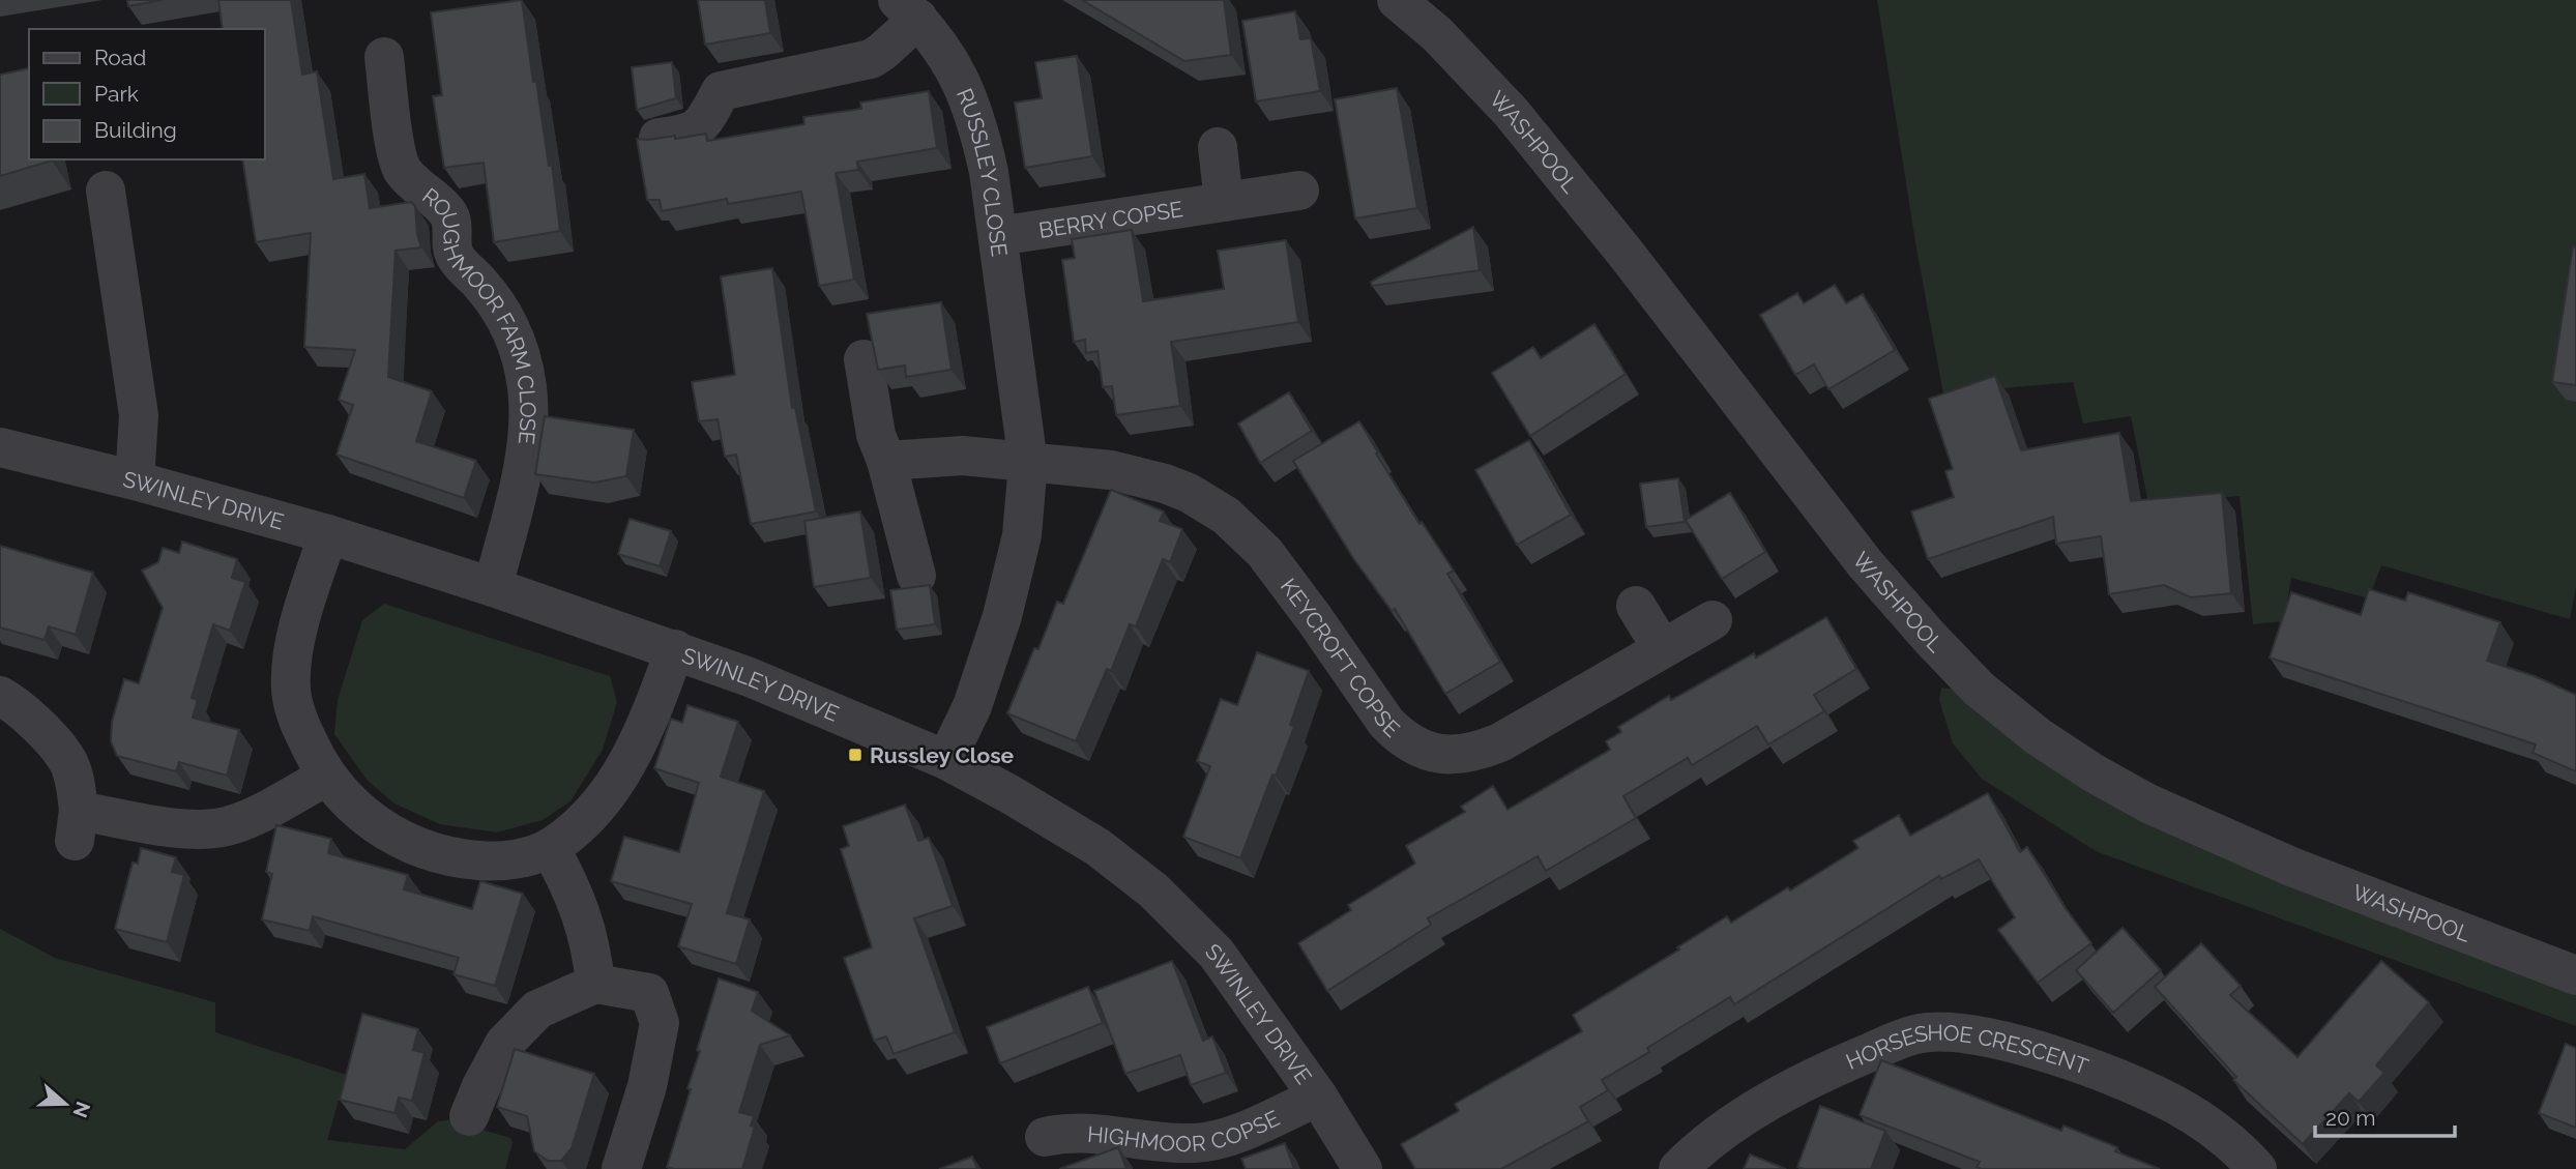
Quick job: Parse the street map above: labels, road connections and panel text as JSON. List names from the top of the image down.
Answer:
{
  "streets": {
    "street": [
      "WASHPOOL",
      "RUSSLEY CLOSE",
      "BERRY COPSE",
      "ROUGHMOOR FARM CLOSE",
      "SWINLEY DRIVE",
      "KEYCROFT COPSE",
      "HORSESHOE CRESCENT",
      "HIGHMOOR COPSE"
    ]
  },
  "crossings": [
    ["RUSSLEY CLOSE", "BERRY COPSE"],
    ["RUSSLEY CLOSE", "SWINLEY DRIVE"],
    ["RUSSLEY CLOSE", "KEYCROFT COPSE"],
    ["ROUGHMOOR FARM CLOSE", "SWINLEY DRIVE"],
    ["SWINLEY DRIVE", "HIGHMOOR COPSE"]
  ],
  "places": {
    "transit": ["Russley Close"]
  },
  "legend": ["Road", "Park", "Building"],
  "scale_bar": "20 m",
  "north": "right"
}
